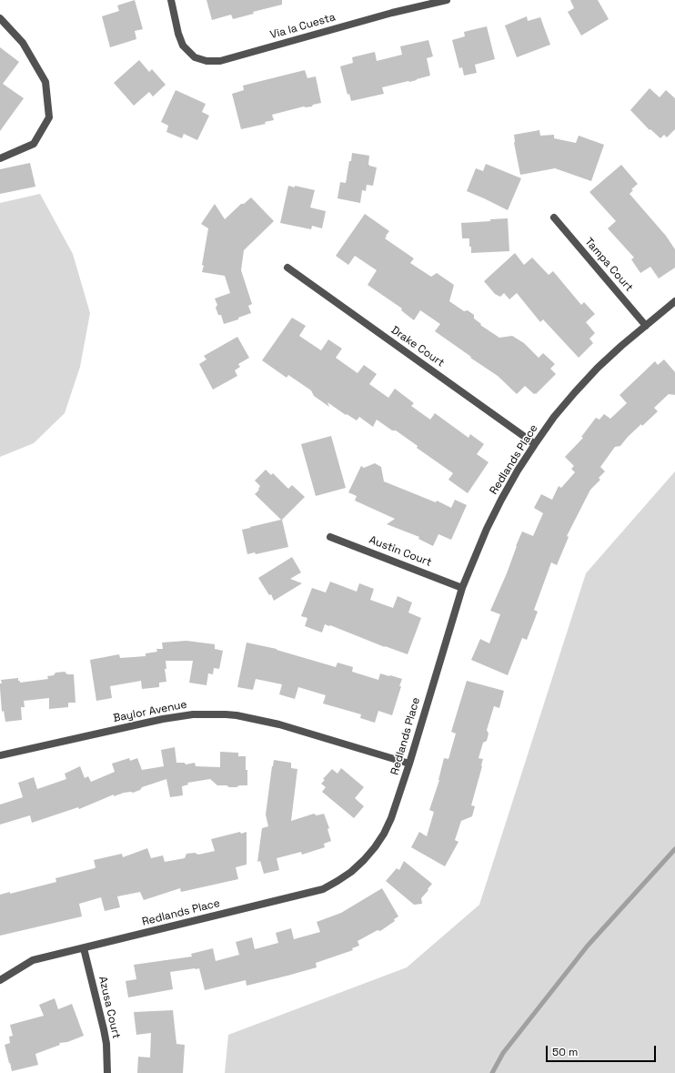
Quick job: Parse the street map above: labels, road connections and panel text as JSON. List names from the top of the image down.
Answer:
{
  "streets": {
    "street": [
      "Via la Cuesta",
      "Tampa Court",
      "Drake Court",
      "Redlands Place",
      "Austin Court",
      "Baylor Avenue",
      "Azusa Court"
    ]
  },
  "crossings": [
    ["Tampa Court", "Redlands Place"],
    ["Drake Court", "Redlands Place"],
    ["Redlands Place", "Austin Court"],
    ["Redlands Place", "Baylor Avenue"],
    ["Redlands Place", "Azusa Court"]
  ],
  "scale_bar": "50 m"
}
